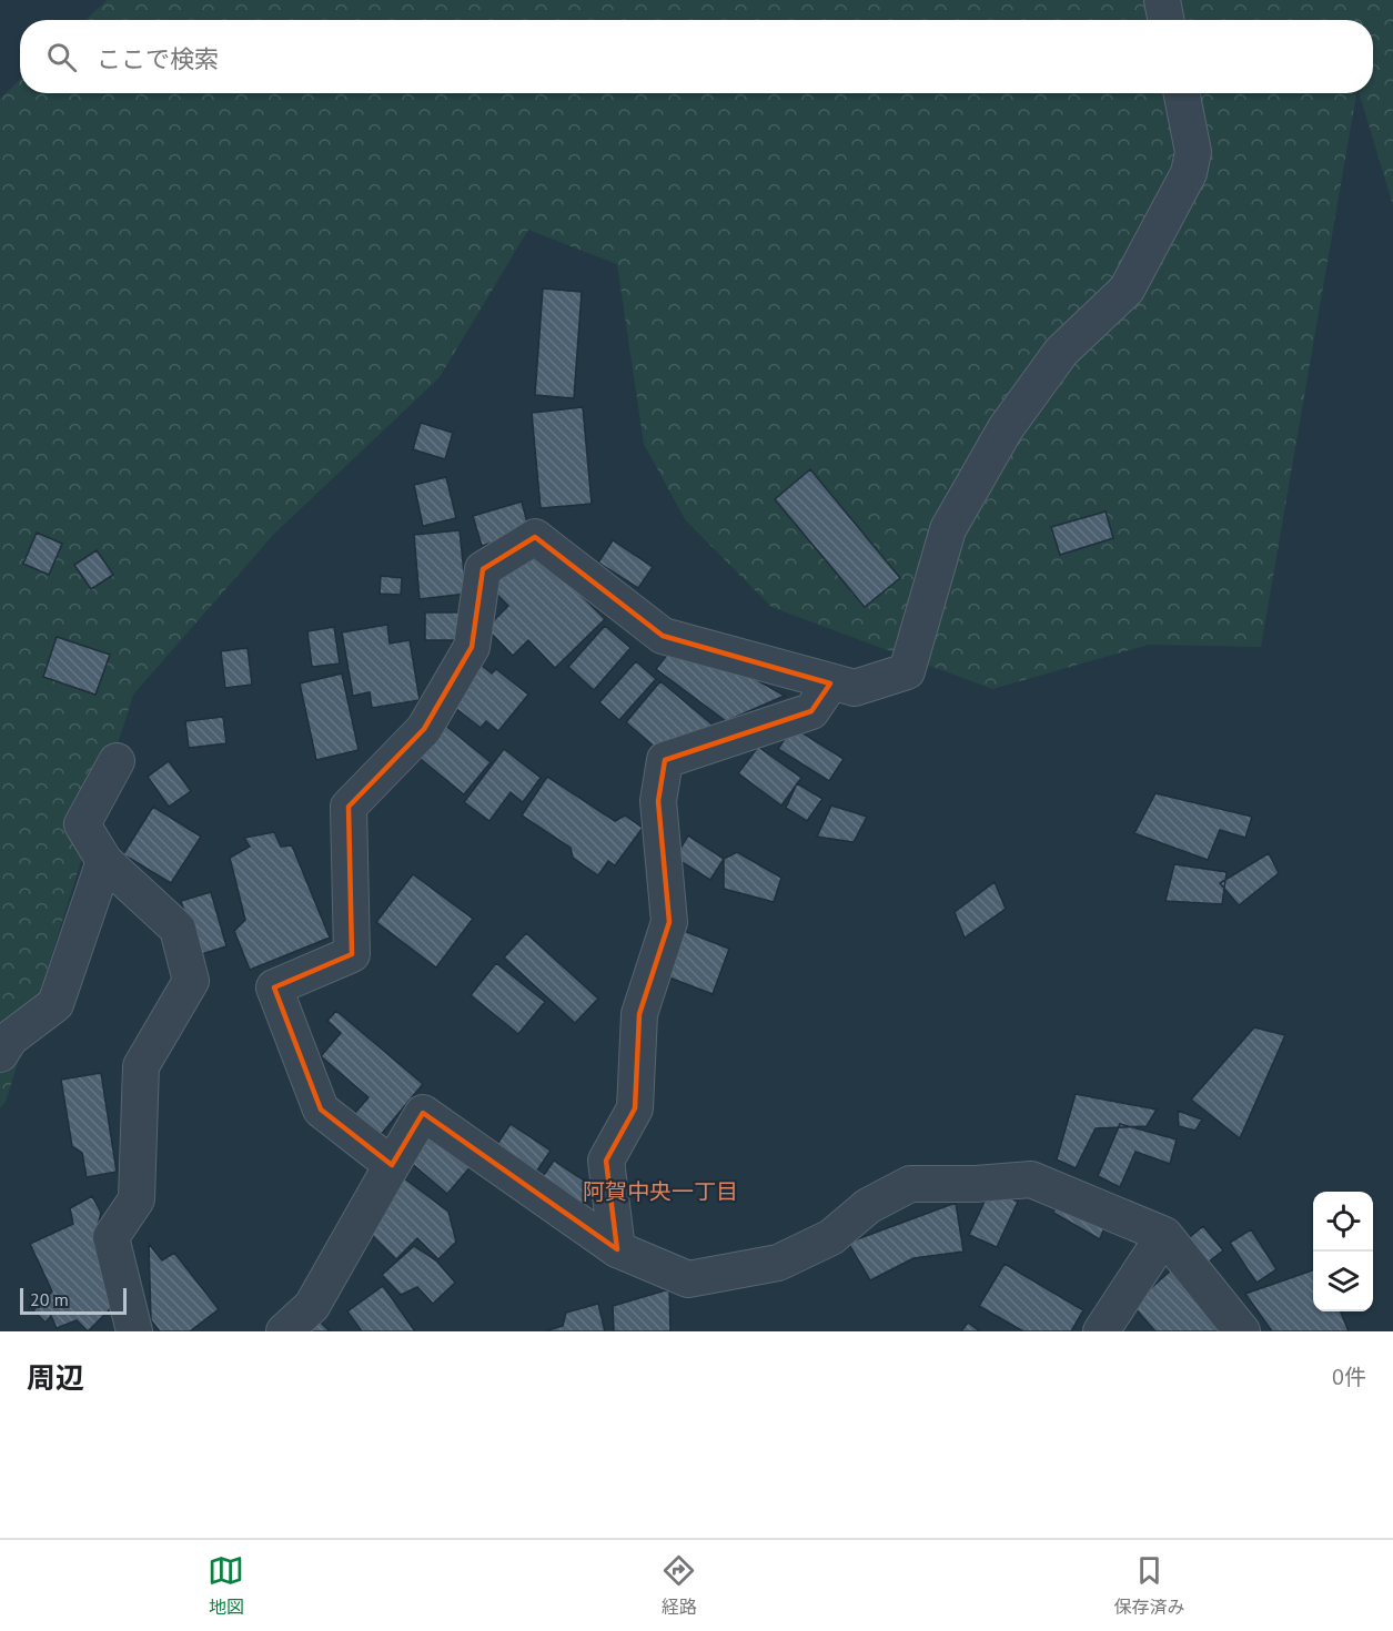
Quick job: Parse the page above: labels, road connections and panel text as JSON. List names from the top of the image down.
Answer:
{
  "districts": ["阿賀中央一丁目"],
  "scale_bar": "20 m",
  "page": {
    "search": "ここで検索",
    "scale": "20 m",
    "heading": ["周辺", "0件"],
    "nav": ["地図", "経路", "保存済み"]
  }
}
